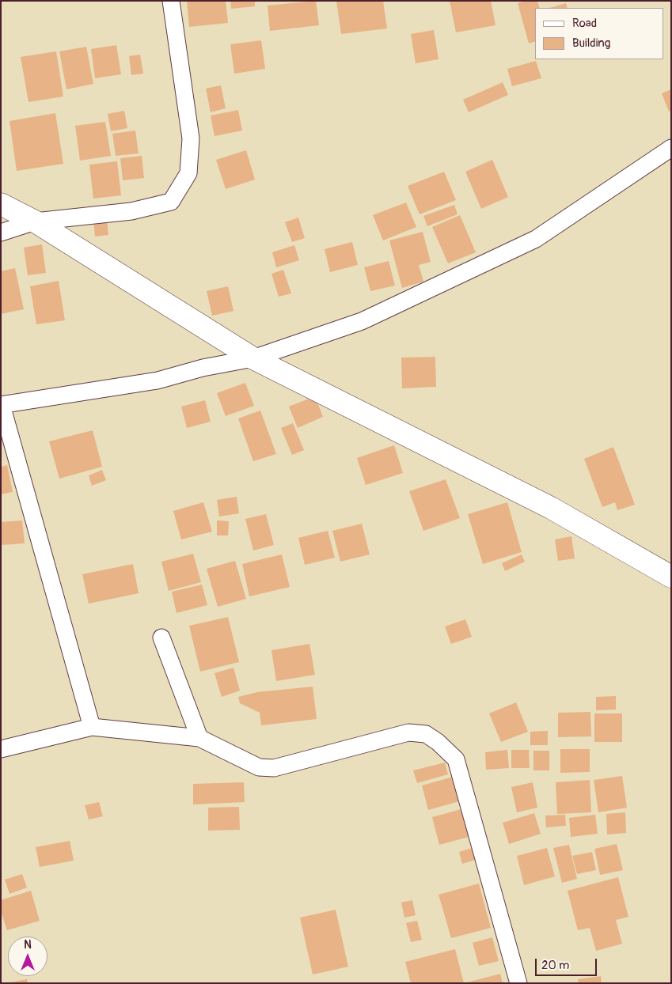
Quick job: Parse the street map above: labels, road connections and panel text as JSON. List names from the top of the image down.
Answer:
{
  "legend": ["Road", "Building"],
  "scale_bar": "20 m",
  "north": "top"
}
